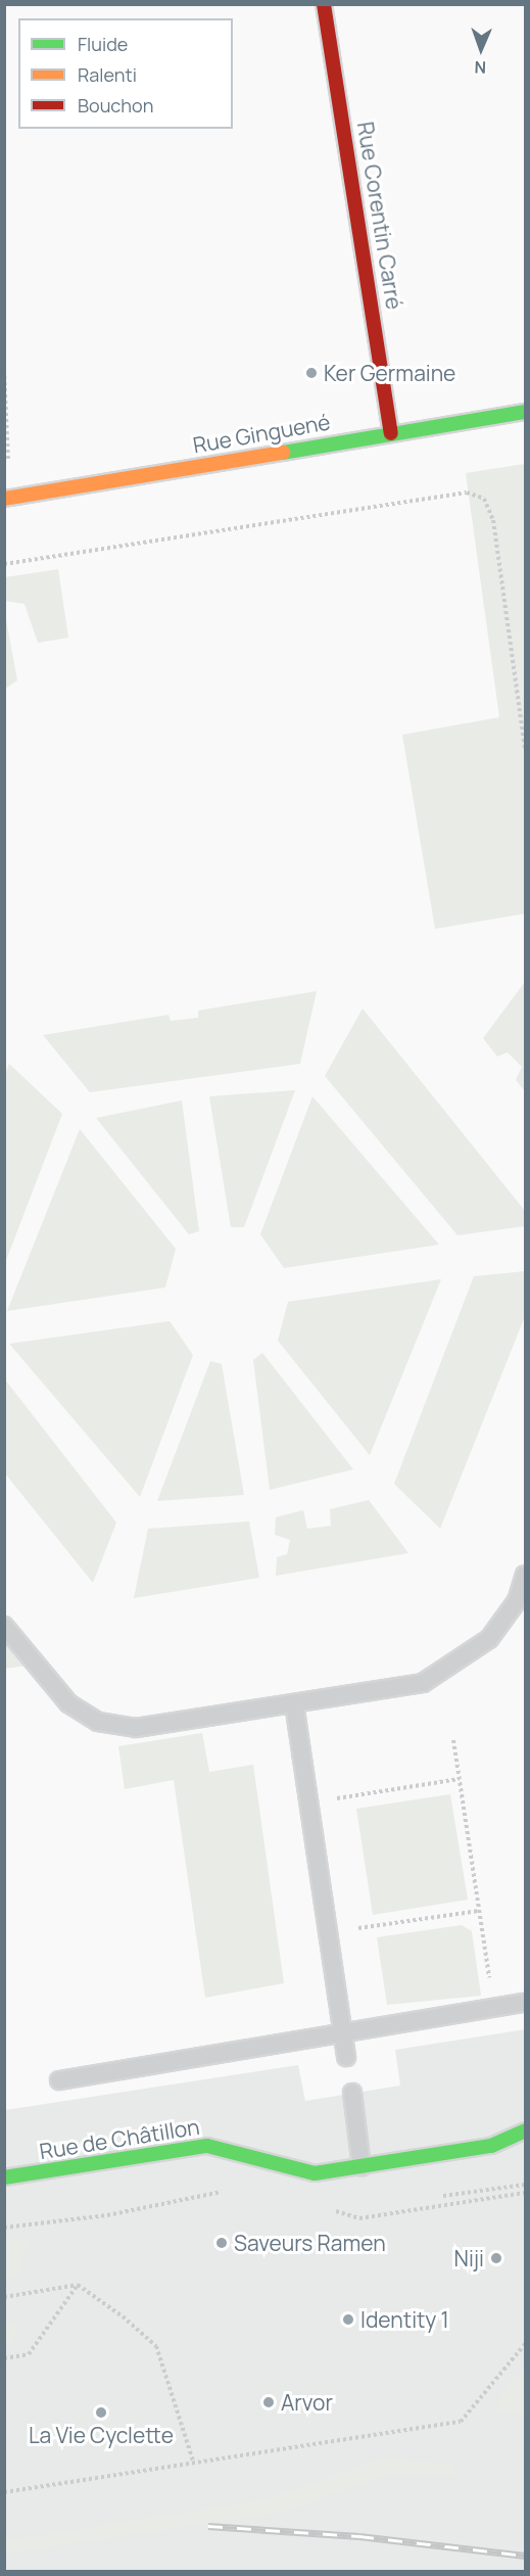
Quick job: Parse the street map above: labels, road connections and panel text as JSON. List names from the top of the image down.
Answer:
{
  "streets": {
    "street": ["Rue Corentin Carré", "Rue Ginguené", "Rue de Châtillon"]
  },
  "crossings": [
    ["Rue Corentin Carré", "Rue Ginguené"]
  ],
  "places": [
    "Ker Germaine",
    "Saveurs Ramen",
    "Niji",
    "Identity 1",
    "Arvor",
    "La Vie Cyclette"
  ],
  "legend": ["Fluide", "Ralenti", "Bouchon"],
  "north": "bottom"
}
